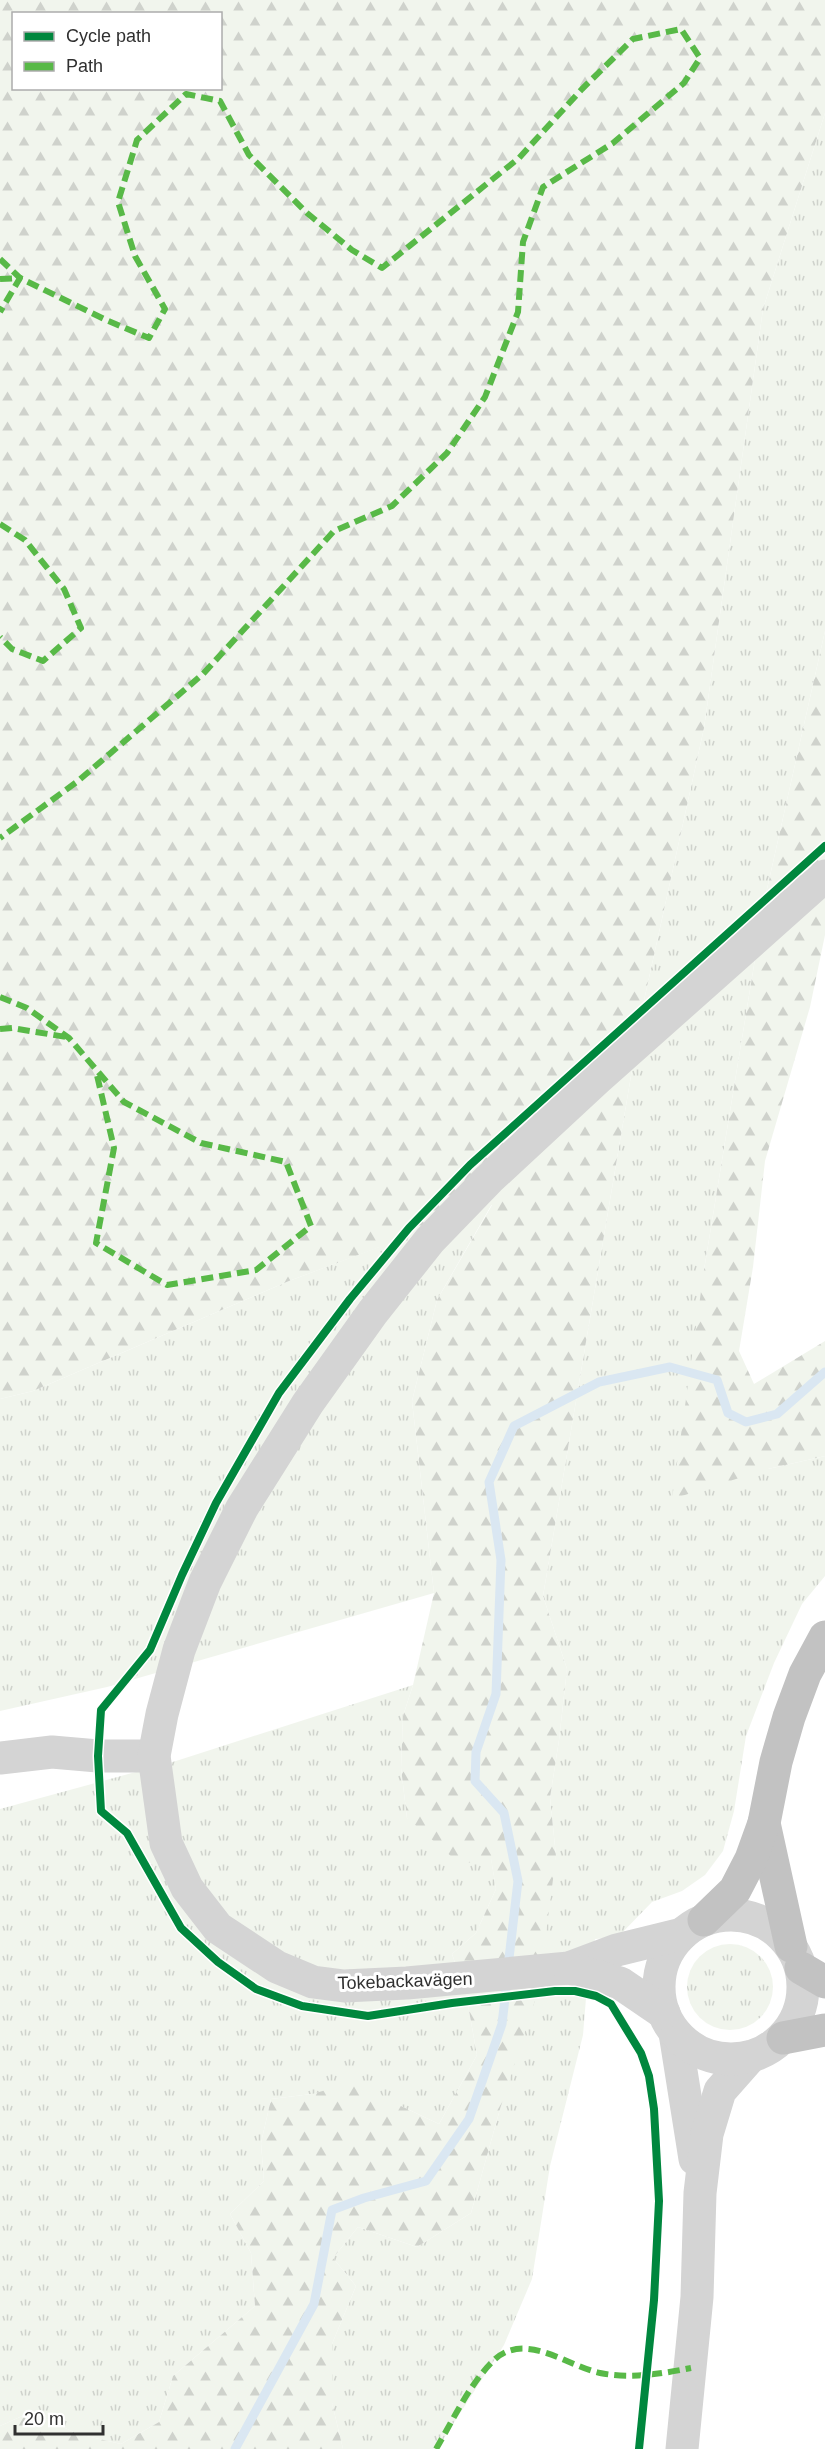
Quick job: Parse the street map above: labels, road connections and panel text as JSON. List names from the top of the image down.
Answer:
{
  "streets": {
    "street": ["Tokebackavägen"]
  },
  "legend": ["Cycle path", "Path"],
  "scale_bar": "20 m"
}
